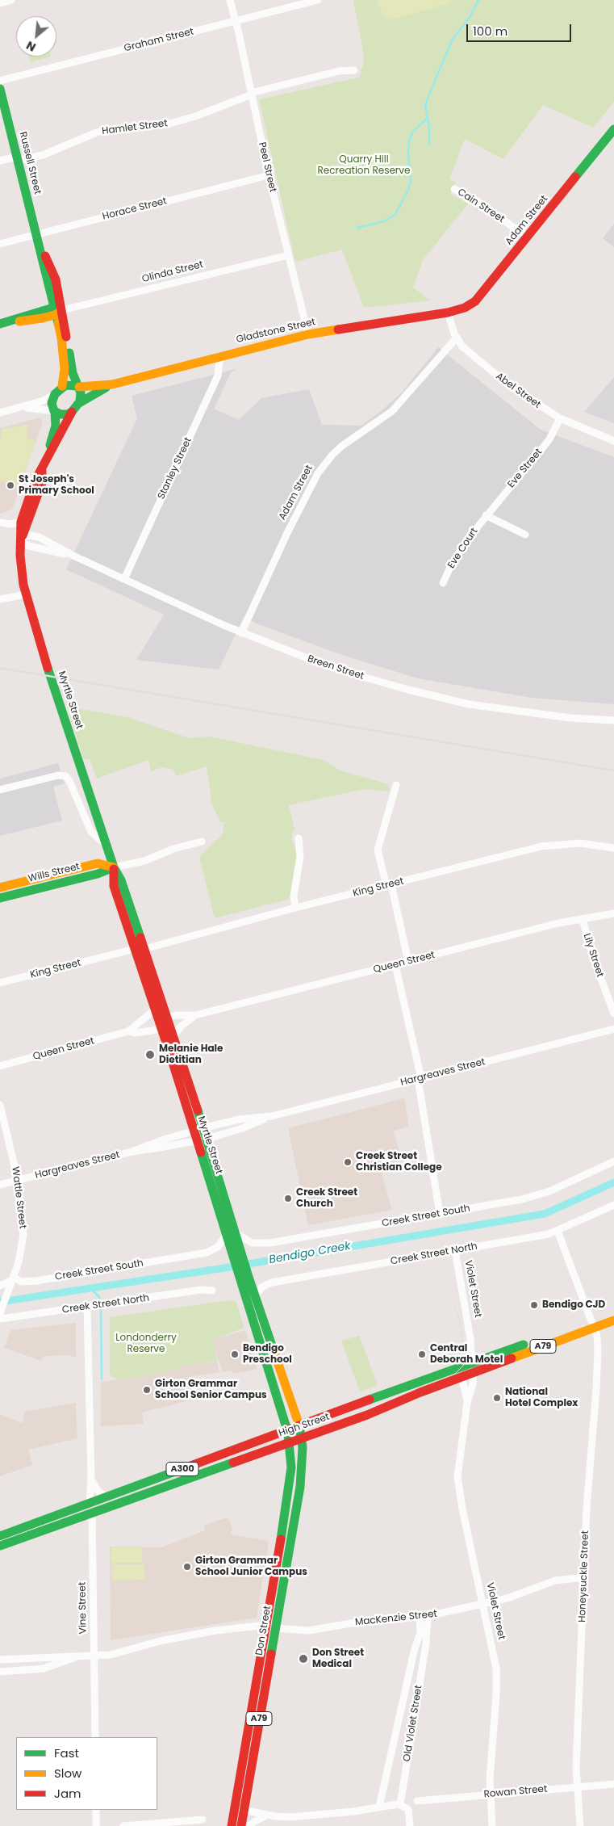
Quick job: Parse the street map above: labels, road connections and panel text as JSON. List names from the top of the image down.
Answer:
{
  "streets": {
    "main road": [
      "Russell Street",
      "Adam Street",
      "Olinda Street",
      "Gladstone Street",
      "Myrtle Street",
      "Wills Street",
      "Violet Street",
      "A79",
      "High Street",
      "A300",
      "Vine Street",
      "Don Street"
    ],
    "street": [
      "Graham Street",
      "Hamlet Street",
      "Peel Street",
      "Cain Street",
      "Horace Street",
      "Abel Street",
      "Stanley Street",
      "Eve Street",
      "Eve Court",
      "Breen Street",
      "King Street",
      "Lily Street",
      "Queen Street",
      "Hargreaves Street",
      "Wattle Street",
      "Creek Street South",
      "Creek Street North",
      "Honeysuckle Street",
      "MacKenzie Street",
      "Old Violet Street",
      "Rowan Street"
    ]
  },
  "crossings": [
    ["Graham Street", "Peel Street"],
    ["Hamlet Street", "Russell Street"],
    ["Hamlet Street", "Peel Street"],
    ["Russell Street", "Horace Street"],
    ["Russell Street", "Olinda Street"],
    ["Russell Street", "Gladstone Street"],
    ["Russell Street", "Myrtle Street"],
    ["Peel Street", "Horace Street"],
    ["Peel Street", "Olinda Street"],
    ["Peel Street", "Gladstone Street"],
    ["Cain Street", "Adam Street"],
    ["Adam Street", "Gladstone Street"],
    ["Adam Street", "Abel Street"],
    ["Adam Street", "Breen Street"],
    ["Gladstone Street", "Abel Street"],
    ["Gladstone Street", "Stanley Street"],
    ["Gladstone Street", "Myrtle Street"],
    ["Abel Street", "Eve Street"],
    ["Stanley Street", "Breen Street"],
    ["Eve Street", "Eve Court"],
    ["Breen Street", "Myrtle Street"],
    ["Myrtle Street", "Wills Street"],
    ["Myrtle Street", "King Street"],
    ["Myrtle Street", "Queen Street"],
    ["Myrtle Street", "Hargreaves Street"],
    ["Myrtle Street", "Creek Street South"],
    ["Myrtle Street", "Creek Street North"],
    ["Myrtle Street", "A79"],
    ["Myrtle Street", "High Street"],
    ["Lily Street", "Queen Street"],
    ["Hargreaves Street", "Wattle Street"],
    ["Wattle Street", "Creek Street South"],
    ["Creek Street North", "Violet Street"],
    ["Creek Street North", "Honeysuckle Street"],
    ["Creek Street North", "Vine Street"],
    ["Violet Street", "High Street"],
    ["Violet Street", "MacKenzie Street"],
    ["Violet Street", "Rowan Street"],
    ["A79", "High Street"],
    ["A79", "Don Street"],
    ["High Street", "Honeysuckle Street"],
    ["High Street", "Vine Street"],
    ["High Street", "Don Street"],
    ["Honeysuckle Street", "MacKenzie Street"],
    ["Honeysuckle Street", "Rowan Street"],
    ["Vine Street", "MacKenzie Street"],
    ["MacKenzie Street", "Don Street"],
    ["MacKenzie Street", "Old Violet Street"]
  ],
  "water": ["Bendigo Creek"],
  "parks": ["Quarry Hill Recreation Reserve", "Londonderry Reserve"],
  "places": [
    "St Joseph's Primary School",
    "Melanie Hale Dietitian",
    "Creek Street Christian College",
    "Creek Street Church",
    "Bendigo CJD",
    "Bendigo Preschool",
    "Central Deborah Motel",
    "Girton Grammar School Senior Campus",
    "National Hotel Complex",
    "Girton Grammar School Junior Campus",
    "Don Street Medical"
  ],
  "legend": ["Fast", "Slow", "Jam"],
  "scale_bar": "100 m",
  "north": "bottom left"
}
